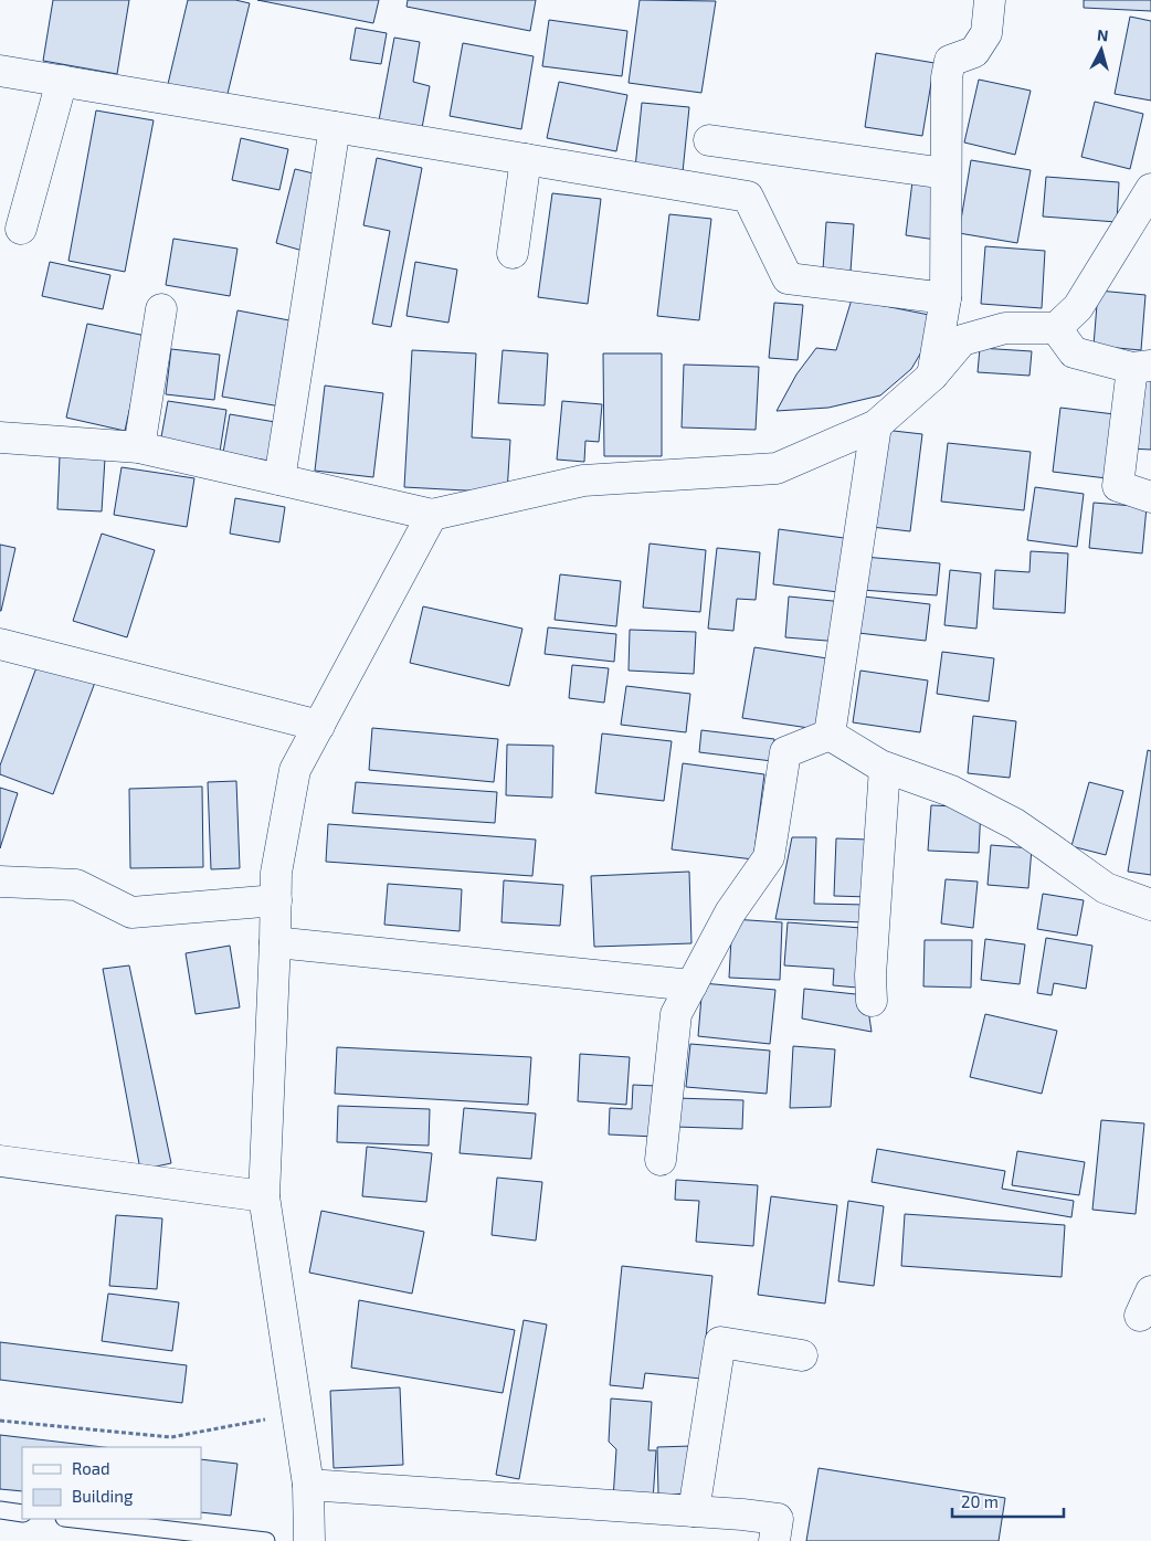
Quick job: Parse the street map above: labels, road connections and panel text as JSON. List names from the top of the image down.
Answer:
{
  "legend": ["Road", "Building"],
  "scale_bar": "20 m",
  "north": "top"
}
